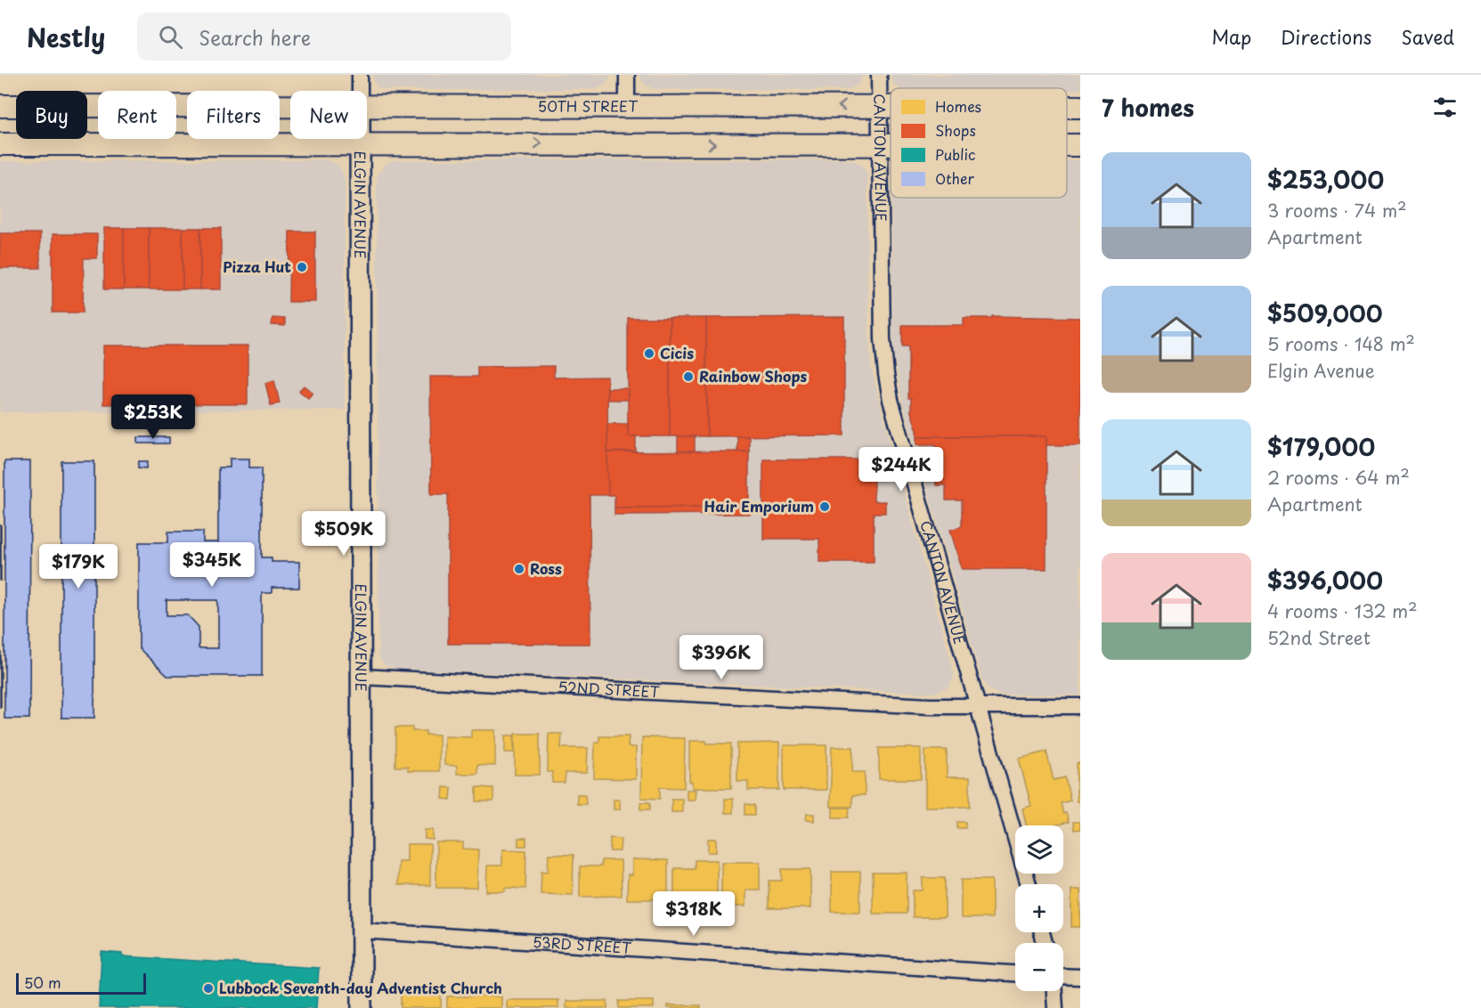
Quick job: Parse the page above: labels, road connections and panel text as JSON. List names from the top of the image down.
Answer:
{
  "streets": {
    "main road": ["50TH STREET"],
    "street": [
      "CANTON AVENUE",
      "ELGIN AVENUE",
      "52ND STREET",
      "53RD STREET"
    ]
  },
  "crossings": [
    ["50TH STREET", "CANTON AVENUE"],
    ["CANTON AVENUE", "52ND STREET"],
    ["ELGIN AVENUE", "52ND STREET"],
    ["ELGIN AVENUE", "53RD STREET"]
  ],
  "places": [
    "Pizza Hut",
    "Cicis",
    "Rainbow Shops",
    "Hair Emporium",
    "Ross",
    "Lubbock Seventh-day Adventist Church"
  ],
  "legend": [
    "Homes",
    "Shops",
    "Public",
    "Other"
  ],
  "scale_bar": "50 m",
  "page": {
    "header": "Nestly",
    "search": "Search here",
    "nav": ["Map", "Directions", "Saved"],
    "heading": "7 homes",
    "chip": [
      "Buy",
      "Rent",
      "Filters",
      "New"
    ],
    "list": [
      {
        "name": "$253,000",
        "note": "3 rooms · 74 m² · Apartment"
      },
      {
        "name": "$509,000",
        "note": "5 rooms · 148 m² · Elgin Avenue"
      },
      {
        "name": "$179,000",
        "note": "2 rooms · 64 m² · Apartment"
      },
      {
        "name": "$396,000",
        "note": "4 rooms · 132 m² · 52nd Street"
      }
    ],
    "price": [
      "$253K",
      "$244K",
      "$509K",
      "$345K",
      "$179K",
      "$396K",
      "$318K"
    ],
    "map_buttons": ["+", "−"],
    "scale": "50 m"
  }
}
